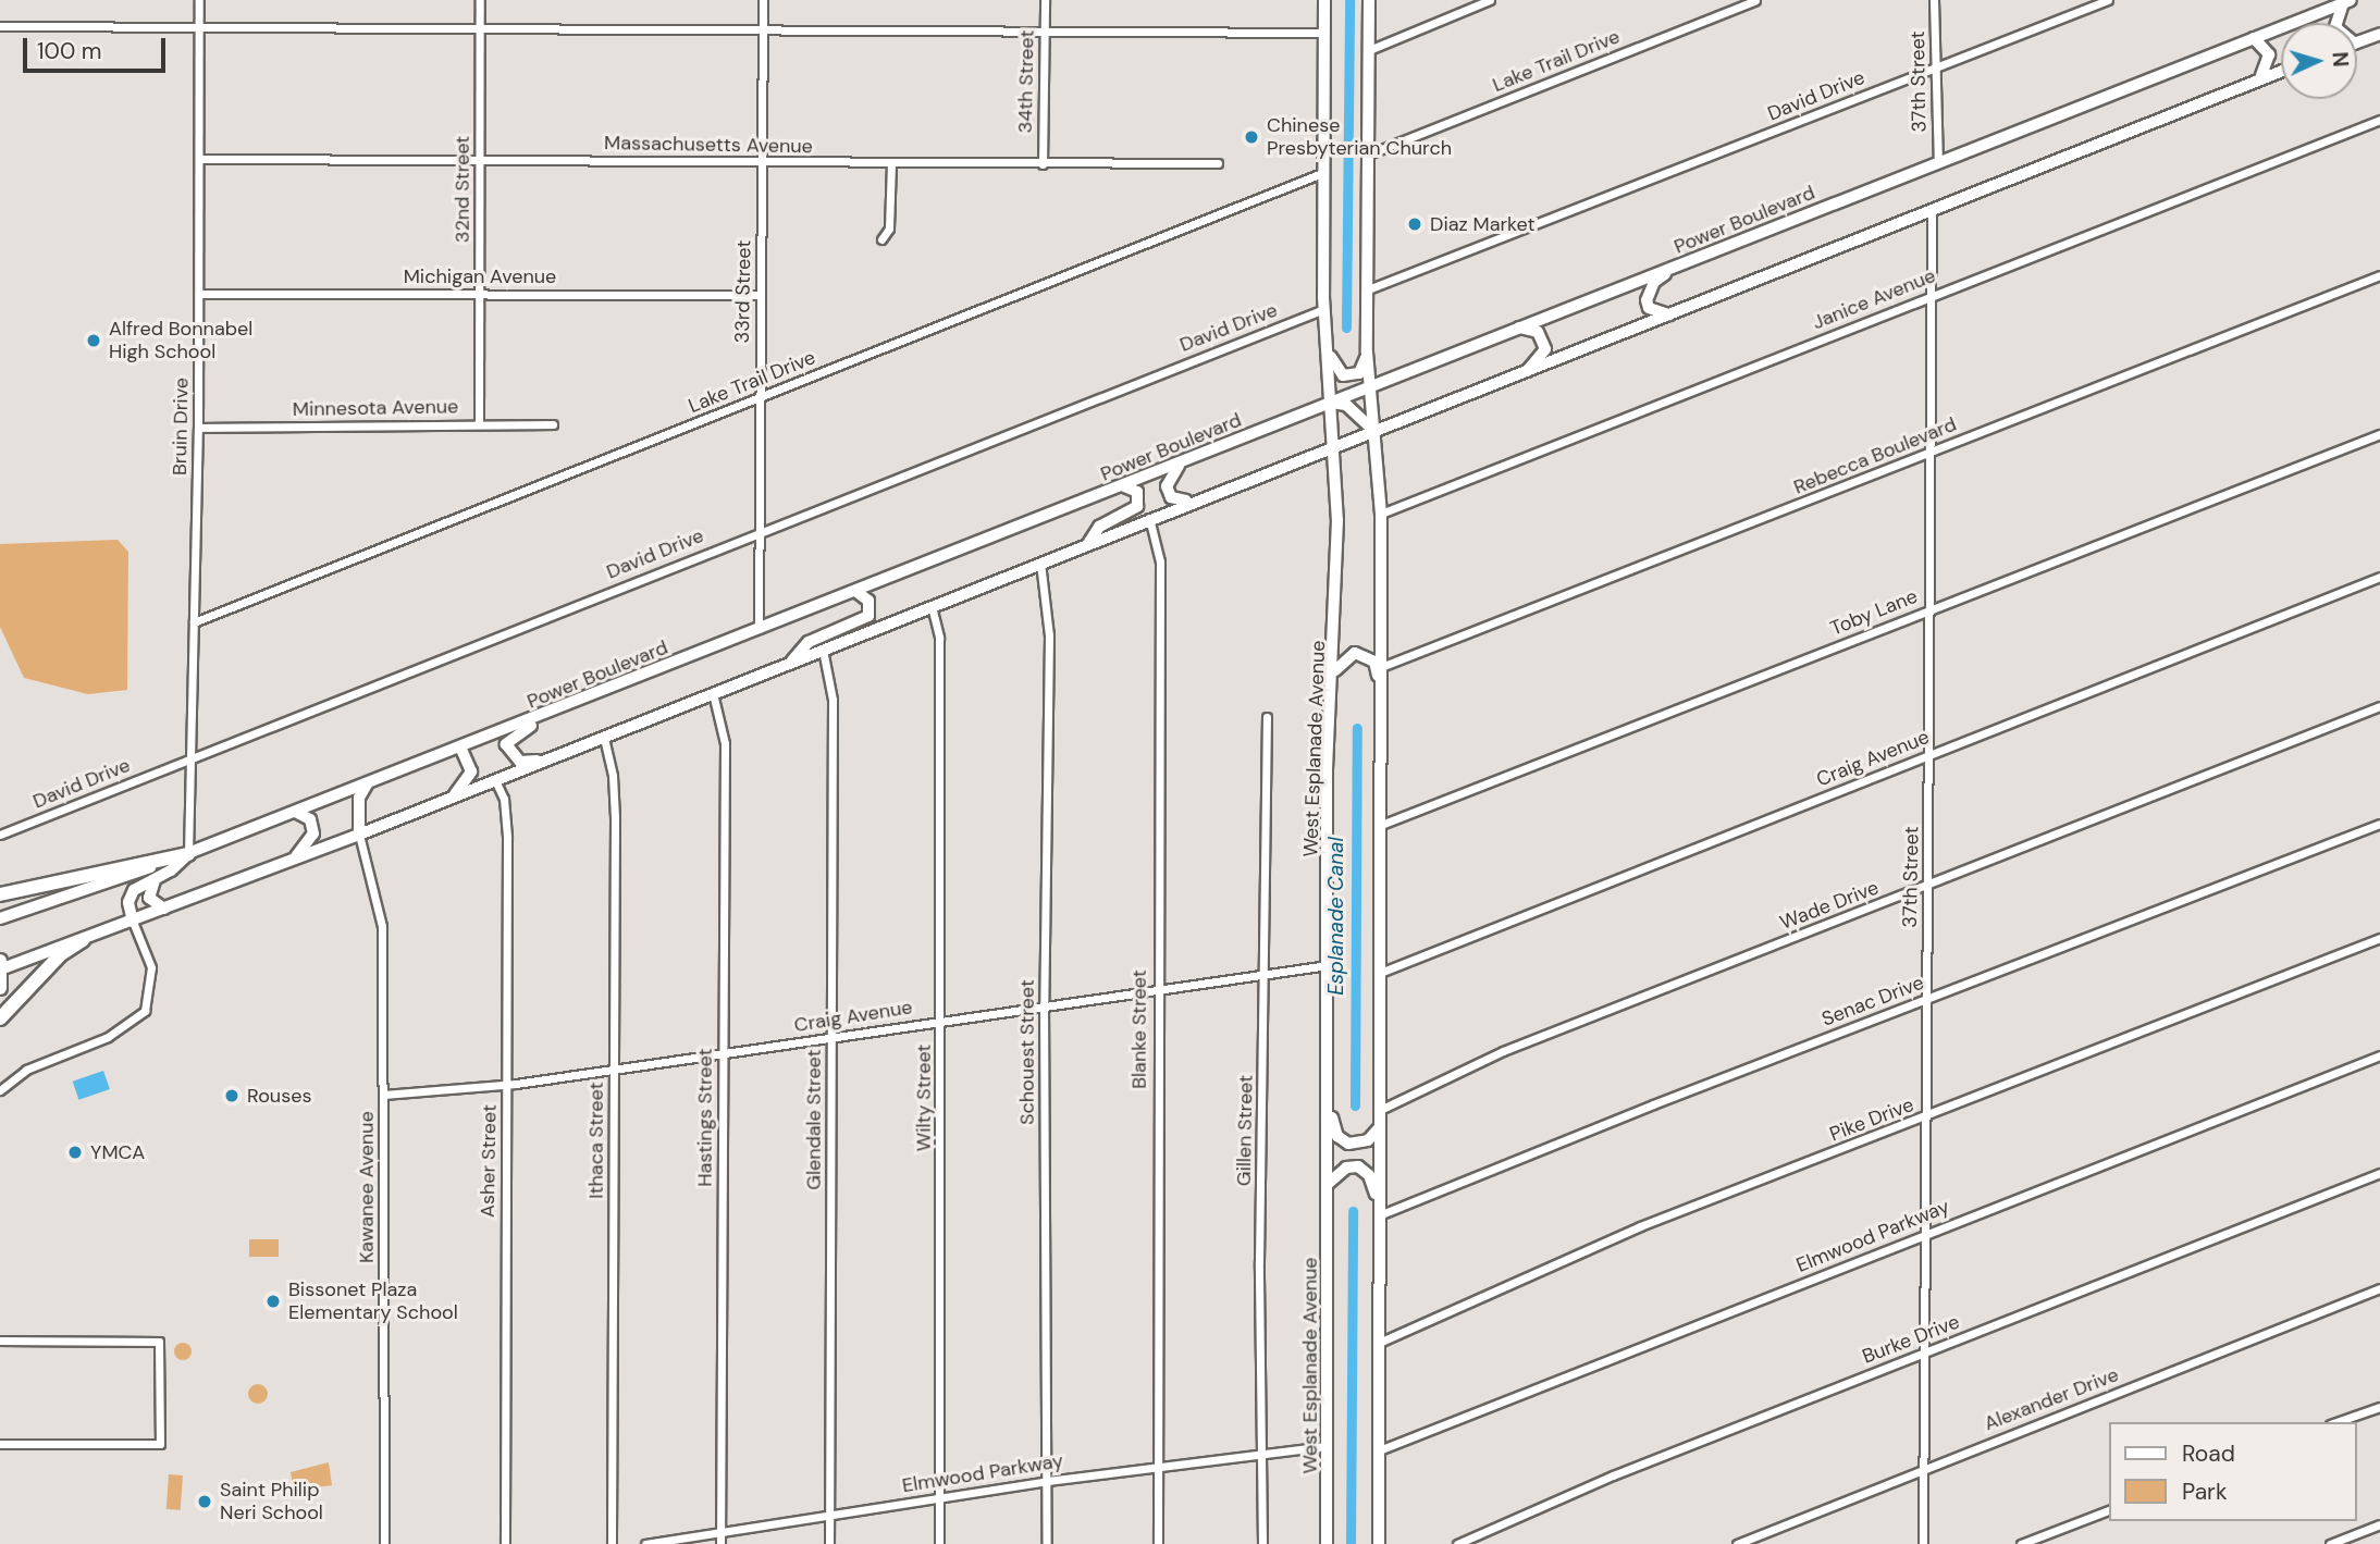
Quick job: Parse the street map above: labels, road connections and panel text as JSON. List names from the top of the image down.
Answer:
{
  "streets": {
    "main road": ["Power Boulevard", "West Esplanade Avenue"],
    "street": [
      "Lake Trail Drive",
      "34th Street",
      "37th Street",
      "David Drive",
      "Massachusetts Avenue",
      "32nd Street",
      "Michigan Avenue",
      "33rd Street",
      "Janice Avenue",
      "Minnesota Avenue",
      "Bruin Drive",
      "Rebecca Boulevard",
      "Toby Lane",
      "Craig Avenue",
      "Wade Drive",
      "Senac Drive",
      "Blanke Street",
      "Schouest Street",
      "Wilty Street",
      "Hastings Street",
      "Glendale Street",
      "Pike Drive",
      "Gillen Street",
      "Ithaca Street",
      "Asher Street",
      "Kawanee Avenue",
      "Elmwood Parkway",
      "Burke Drive",
      "Alexander Drive"
    ]
  },
  "crossings": [
    ["Lake Trail Drive", "33rd Street"],
    ["Lake Trail Drive", "Bruin Drive"],
    ["Lake Trail Drive", "West Esplanade Avenue"],
    ["34th Street", "Massachusetts Avenue"],
    ["37th Street", "David Drive"],
    ["37th Street", "Power Boulevard"],
    ["37th Street", "Janice Avenue"],
    ["37th Street", "Rebecca Boulevard"],
    ["37th Street", "Toby Lane"],
    ["37th Street", "Craig Avenue"],
    ["37th Street", "Wade Drive"],
    ["37th Street", "Senac Drive"],
    ["37th Street", "Pike Drive"],
    ["37th Street", "Elmwood Parkway"],
    ["37th Street", "Burke Drive"],
    ["37th Street", "Alexander Drive"],
    ["David Drive", "33rd Street"],
    ["David Drive", "Bruin Drive"],
    ["David Drive", "West Esplanade Avenue"],
    ["Massachusetts Avenue", "32nd Street"],
    ["Massachusetts Avenue", "33rd Street"],
    ["Massachusetts Avenue", "Bruin Drive"],
    ["32nd Street", "Michigan Avenue"],
    ["32nd Street", "Minnesota Avenue"],
    ["Power Boulevard", "33rd Street"],
    ["Power Boulevard", "Bruin Drive"],
    ["Power Boulevard", "West Esplanade Avenue"],
    ["Michigan Avenue", "33rd Street"],
    ["Michigan Avenue", "Bruin Drive"],
    ["Minnesota Avenue", "Bruin Drive"],
    ["West Esplanade Avenue", "Craig Avenue"],
    ["West Esplanade Avenue", "Elmwood Parkway"],
    ["Craig Avenue", "Blanke Street"],
    ["Craig Avenue", "Schouest Street"],
    ["Craig Avenue", "Wilty Street"],
    ["Craig Avenue", "Hastings Street"],
    ["Craig Avenue", "Glendale Street"],
    ["Craig Avenue", "Gillen Street"],
    ["Craig Avenue", "Ithaca Street"],
    ["Craig Avenue", "Asher Street"],
    ["Craig Avenue", "Kawanee Avenue"],
    ["Blanke Street", "Elmwood Parkway"],
    ["Schouest Street", "Elmwood Parkway"],
    ["Wilty Street", "Elmwood Parkway"],
    ["Hastings Street", "Elmwood Parkway"],
    ["Glendale Street", "Elmwood Parkway"],
    ["Gillen Street", "Elmwood Parkway"]
  ],
  "water": ["Esplanade Canal"],
  "places": [
    "Chinese Presbyterian Church",
    "Diaz Market",
    "Alfred Bonnabel High School",
    "Rouses",
    "YMCA",
    "Bissonet Plaza Elementary School",
    "Saint Philip Neri School"
  ],
  "legend": ["Road", "Park"],
  "scale_bar": "100 m",
  "north": "right"
}
